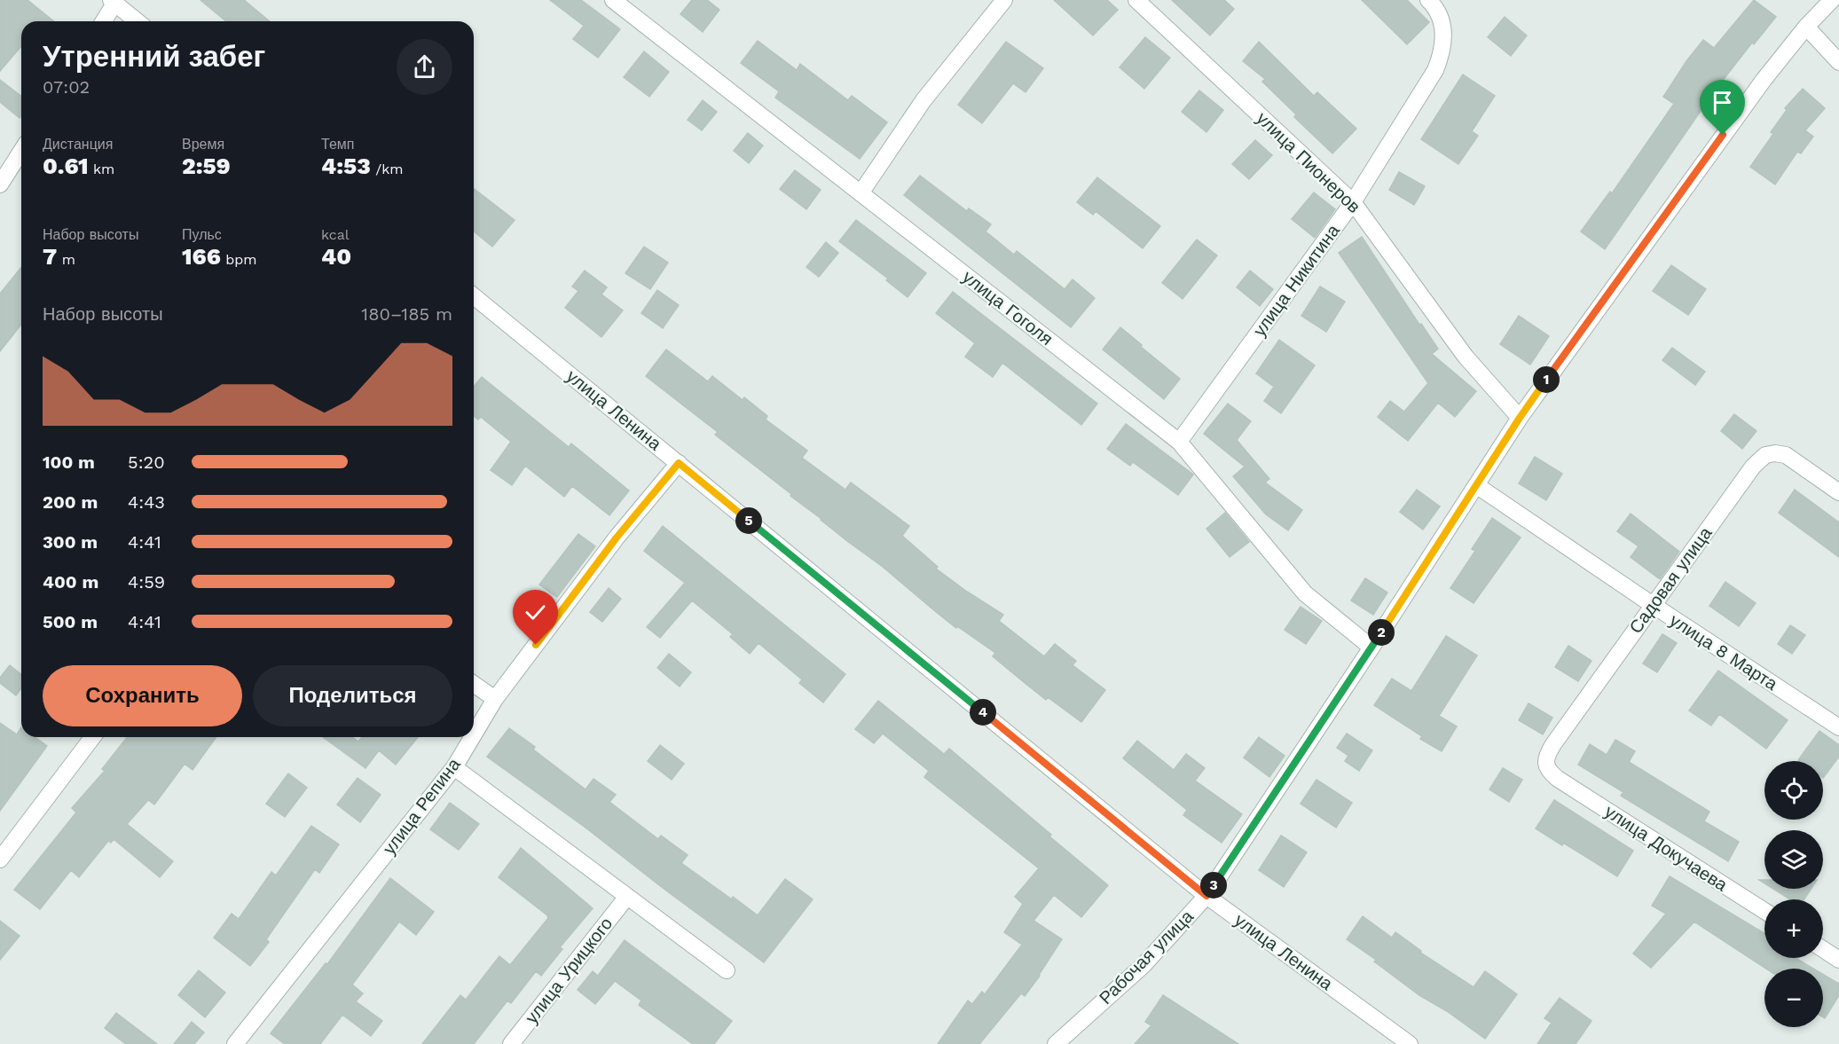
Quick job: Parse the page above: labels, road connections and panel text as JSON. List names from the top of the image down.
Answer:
{
  "streets": {
    "street": [
      "улица Пионеров",
      "улица Никитина",
      "улица Гоголя",
      "улица Ленина",
      "Садовая улица",
      "улица 8 Марта",
      "улица Репина",
      "улица Докучаева",
      "Рабочая улица",
      "улица Урицкого"
    ]
  },
  "crossings": [
    ["улица Пионеров", "улица Никитина"],
    ["улица Пионеров", "Рабочая улица"],
    ["улица Никитина", "улица Гоголя"],
    ["улица Гоголя", "Рабочая улица"],
    ["улица Ленина", "улица Репина"],
    ["улица Ленина", "Рабочая улица"],
    ["Садовая улица", "улица 8 Марта"],
    ["Садовая улица", "улица Докучаева"],
    ["улица 8 Марта", "Рабочая улица"]
  ],
  "page": {
    "heading": ["Утренний забег", "07:02"],
    "stats": [
      ["Дистанция", "0.61 km"],
      ["Время", "2:59"],
      ["Темп", "4:53 /km"],
      ["Набор высоты", "7 m"],
      ["Пульс", "166 bpm"],
      ["kcal", "40"]
    ],
    "chart": ["Набор высоты", "180–185 m"],
    "pins": [
      "1",
      "5",
      "2",
      "4",
      "3"
    ],
    "list": [
      {
        "name": "100 m",
        "note": "5:20"
      },
      {
        "name": "200 m",
        "note": "4:43"
      },
      {
        "name": "300 m",
        "note": "4:41"
      },
      {
        "name": "400 m",
        "note": "4:59"
      },
      {
        "name": "500 m",
        "note": "4:41"
      }
    ],
    "buttons": ["Сохранить", "Поделиться"],
    "map_buttons": ["+", "−"]
  }
}
